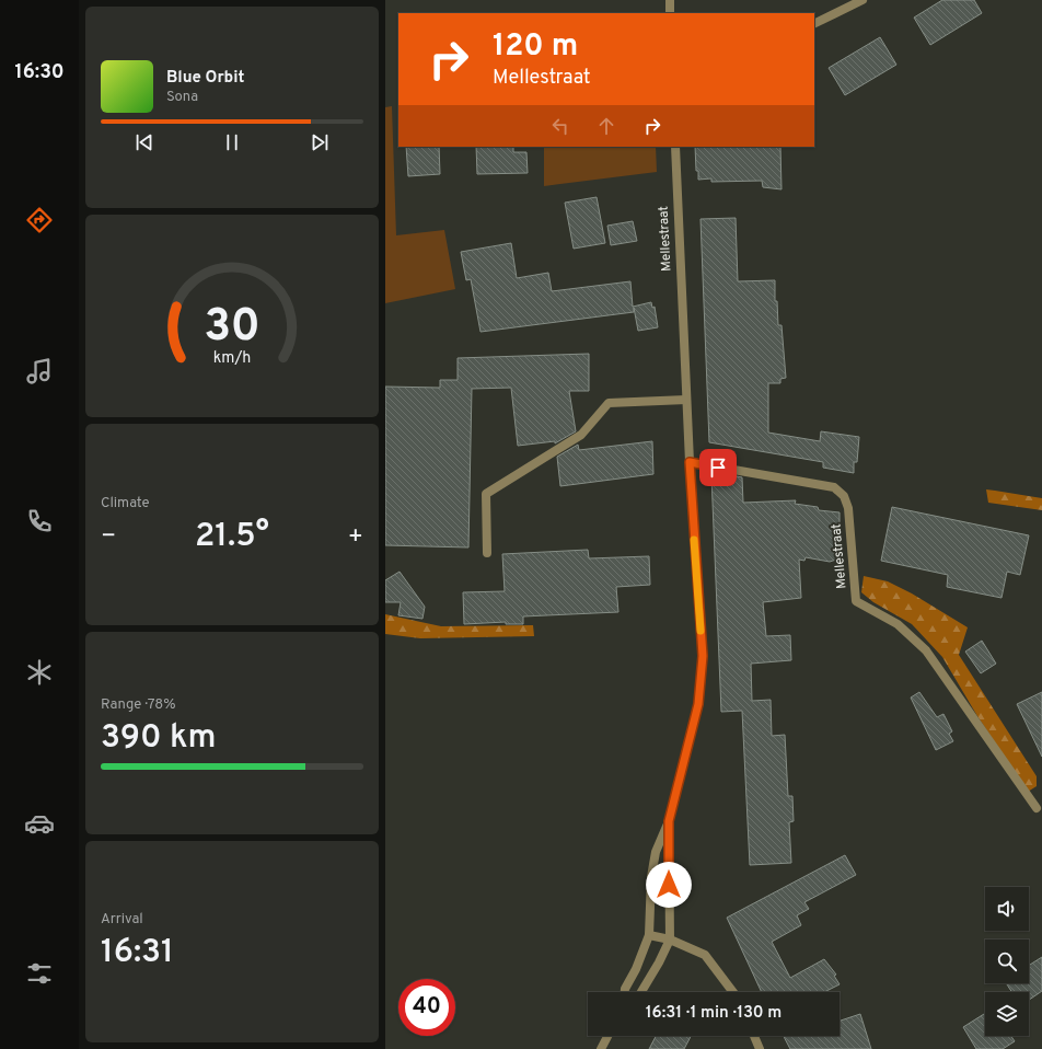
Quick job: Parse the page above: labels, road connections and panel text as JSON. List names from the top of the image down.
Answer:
{
  "streets": {
    "street": ["Mellestraat"]
  },
  "page": {
    "tabs": "16:30",
    "turn": ["120 m", "Mellestraat"],
    "song": ["Blue Orbit", "Sona"],
    "tile": [
      "Climate",
      ["Range · 78%", "390 km"],
      ["Arrival", "16:31"]
    ],
    "heat": ["−", "21.5°", "+"],
    "limit": "40",
    "trip": "16:31 · 1 min · 130 m",
    "gauge": ["30", "km/h"]
  }
}
